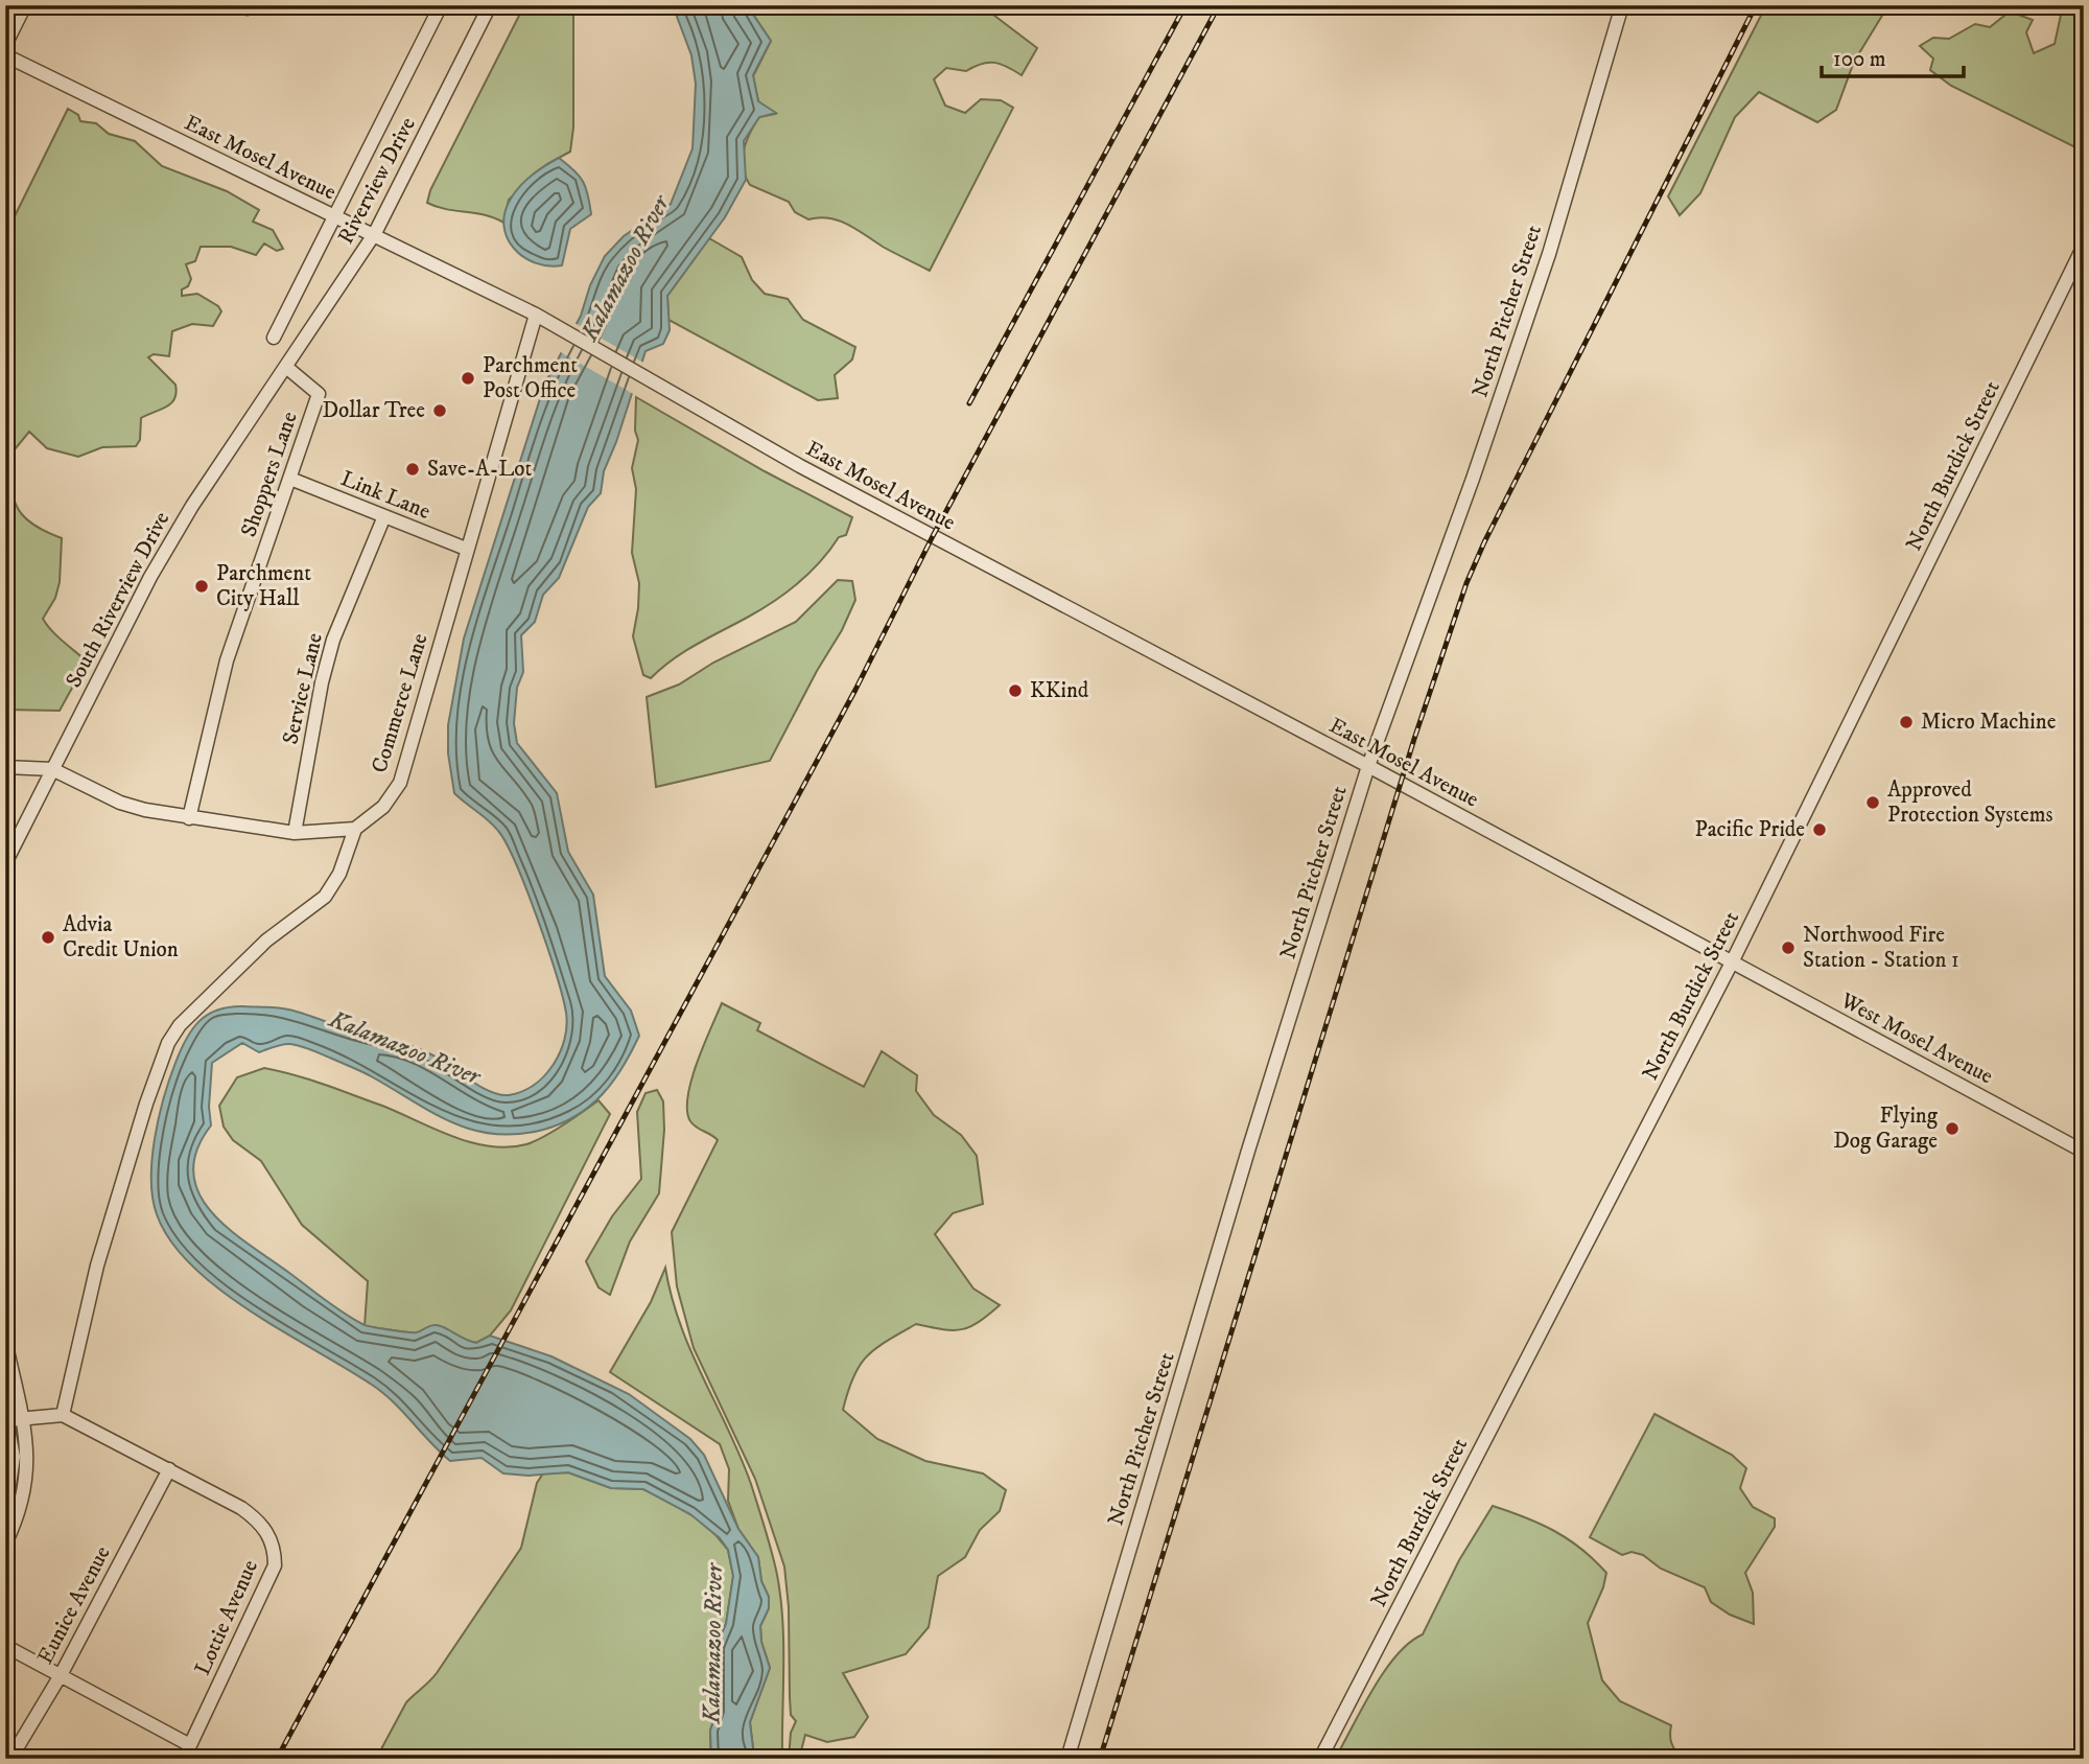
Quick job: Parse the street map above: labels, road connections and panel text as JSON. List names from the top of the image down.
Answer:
{
  "streets": {
    "street": [
      "East Mosel Avenue",
      "Riverview Drive",
      "North Pitcher Street",
      "North Burdick Street",
      "Shoppers Lane",
      "Link Lane",
      "South Riverview Drive",
      "Service Lane",
      "Commerce Lane",
      "West Mosel Avenue",
      "Eunice Avenue",
      "Lottie Avenue"
    ]
  },
  "crossings": [
    ["East Mosel Avenue", "Riverview Drive"],
    ["East Mosel Avenue", "North Pitcher Street"],
    ["East Mosel Avenue", "North Burdick Street"],
    ["East Mosel Avenue", "Commerce Lane"],
    ["East Mosel Avenue", "West Mosel Avenue"],
    ["Riverview Drive", "Shoppers Lane"],
    ["Riverview Drive", "South Riverview Drive"],
    ["North Burdick Street", "West Mosel Avenue"],
    ["Shoppers Lane", "Link Lane"],
    ["Shoppers Lane", "South Riverview Drive"],
    ["Link Lane", "Service Lane"],
    ["Link Lane", "Commerce Lane"],
    ["Eunice Avenue", "Lottie Avenue"]
  ],
  "water": ["Kalamazoo River"],
  "places": [
    "Parchment Post Office",
    "Dollar Tree",
    "Save-A-Lot",
    "Parchment City Hall",
    "KKind",
    "Micro Machine",
    "Approved Protection Systems",
    "Pacific Pride",
    "Advia Credit Union",
    "Northwood Fire Station - Station 1",
    "Flying Dog Garage"
  ],
  "scale_bar": "100 m"
}
